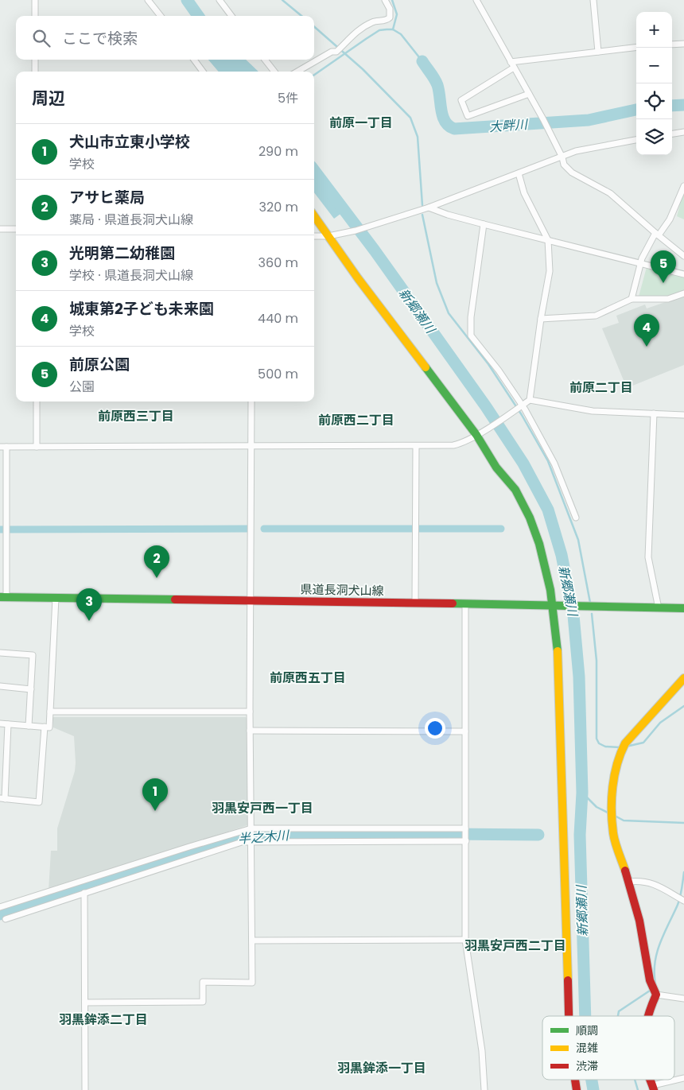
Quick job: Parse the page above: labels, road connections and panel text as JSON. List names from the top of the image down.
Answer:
{
  "streets": {
    "street": ["県道長洞犬山線"]
  },
  "districts": [
    "前原一丁目",
    "前原二丁目",
    "前原西三丁目",
    "前原西二丁目",
    "前原西五丁目",
    "羽黒安戸西一丁目",
    "羽黒安戸西二丁目",
    "羽黒鉾添二丁目",
    "羽黒鉾添一丁目"
  ],
  "water": ["大畔川", "新郷瀬川", "半之木川"],
  "legend": ["順調", "混雑", "渋滞"],
  "page": {
    "map_buttons": ["+", "−"],
    "search": "ここで検索",
    "heading": ["周辺", "5件"],
    "list": [
      {
        "mark": "1",
        "name": "犬山市立東小学校",
        "note": "学校",
        "value": "290 m"
      },
      {
        "mark": "2",
        "name": "アサヒ薬局",
        "note": "薬局 · 県道長洞犬山線",
        "value": "320 m"
      },
      {
        "mark": "3",
        "name": "光明第二幼稚園",
        "note": "学校 · 県道長洞犬山線",
        "value": "360 m"
      },
      {
        "mark": "4",
        "name": "城東第2子ども未来園",
        "note": "学校",
        "value": "440 m"
      },
      {
        "mark": "5",
        "name": "前原公園",
        "note": "公園",
        "value": "500 m"
      }
    ],
    "pins": [
      "5",
      "4",
      "2",
      "3",
      "1"
    ]
  }
}
